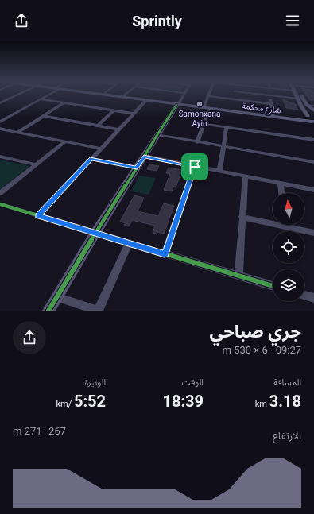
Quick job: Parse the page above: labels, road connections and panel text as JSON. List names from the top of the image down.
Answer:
{
  "streets": {
    "main road": ["شارع محكمة"]
  },
  "places": ["Samonxana Ayin"],
  "north": "top",
  "page": {
    "header": "Sprintly",
    "heading": ["جري صباحي", "09:27 · 6 × 530 m"],
    "stats": [
      ["المسافة", "3.18 km"],
      ["الوقت", "18:39"],
      ["الوتيرة", "5:52 /km"]
    ],
    "chart": ["الارتفاع", "267–271 m"]
  }
}
